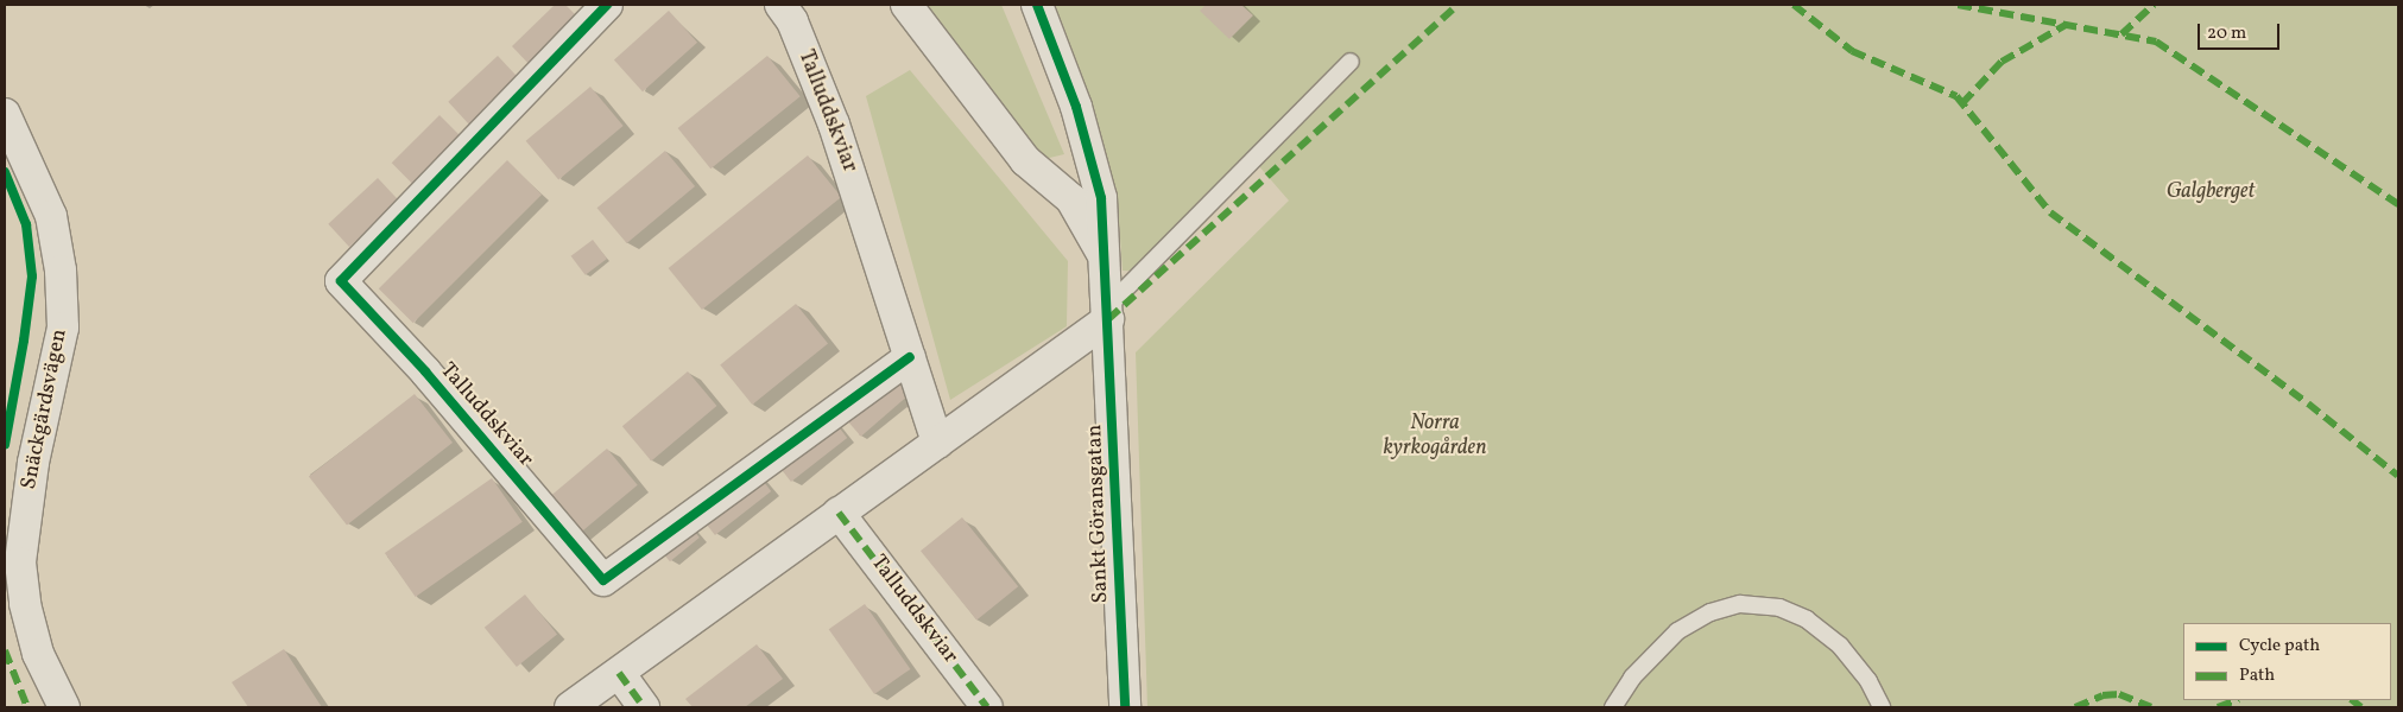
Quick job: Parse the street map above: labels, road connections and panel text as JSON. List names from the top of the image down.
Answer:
{
  "streets": {
    "street": ["Talluddskviar", "Snäckgärdsvägen", "Sankt Göransgatan"]
  },
  "parks": ["Galgberget", "Norra kyrkogården"],
  "legend": ["Cycle path", "Path"],
  "scale_bar": "20 m"
}
